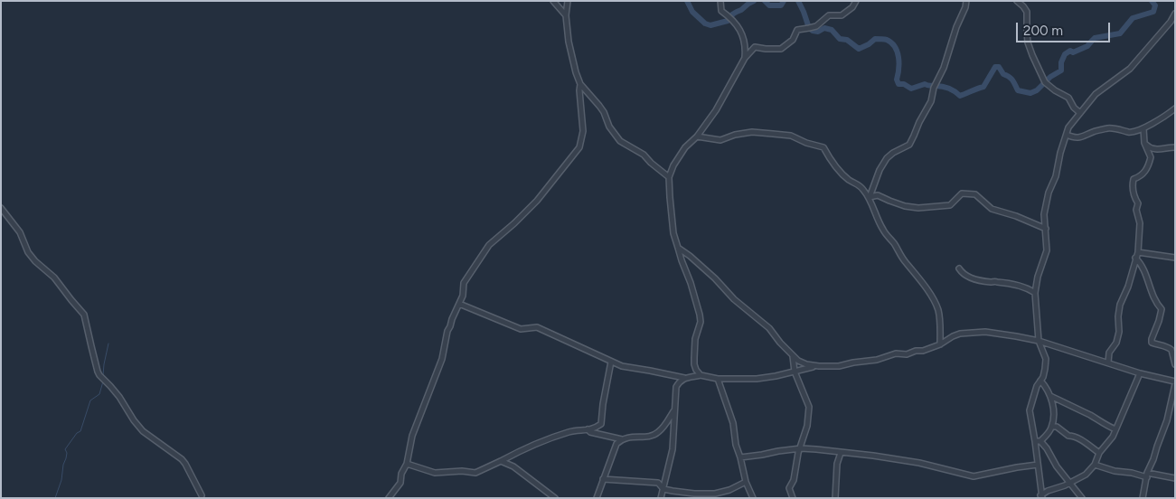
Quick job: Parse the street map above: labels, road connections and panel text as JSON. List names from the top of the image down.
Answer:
{
  "scale_bar": "200 m"
}
